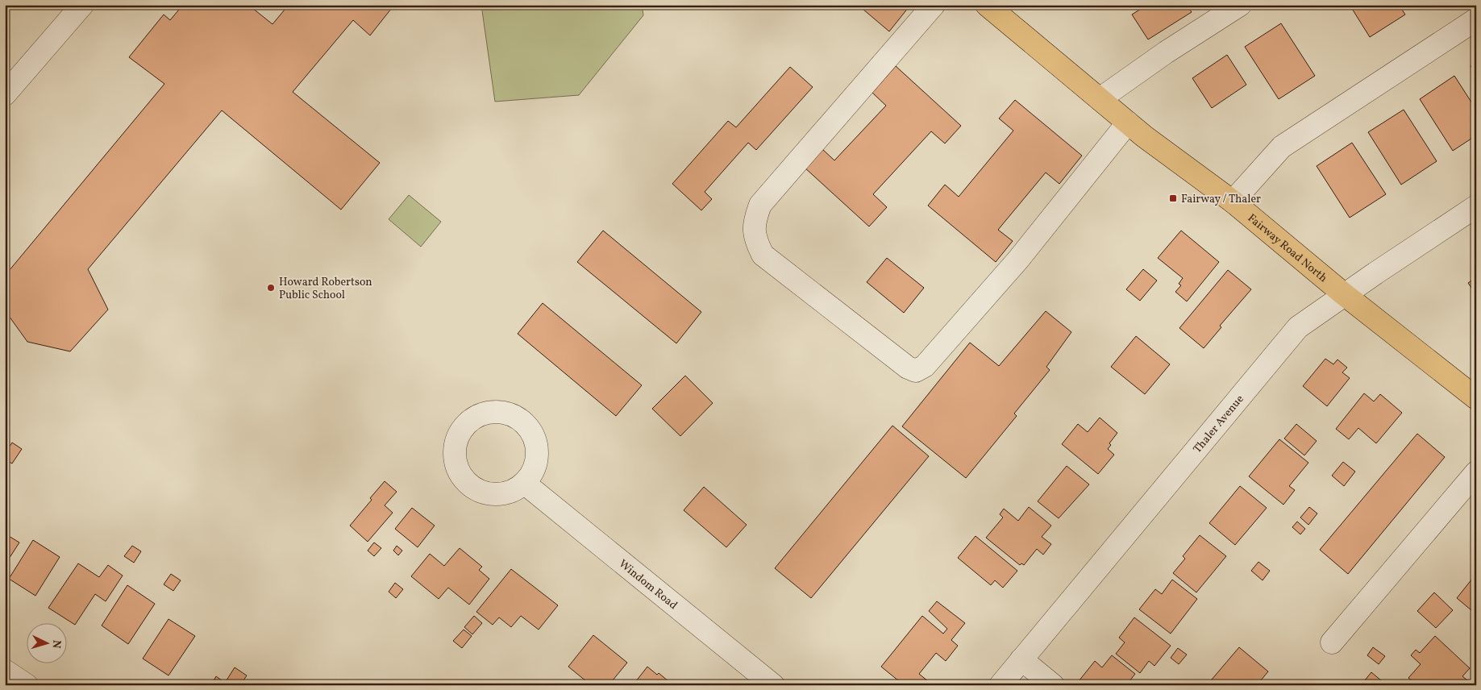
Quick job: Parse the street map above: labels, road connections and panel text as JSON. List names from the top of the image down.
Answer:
{
  "streets": {
    "main road": ["Fairway Road North"],
    "street": ["Thaler Avenue", "Windom Road"]
  },
  "crossings": [
    ["Fairway Road North", "Thaler Avenue"]
  ],
  "places": {
    "transit": ["Fairway / Thaler"],
    "other": ["Howard Robertson Public School"]
  },
  "north": "right"
}
